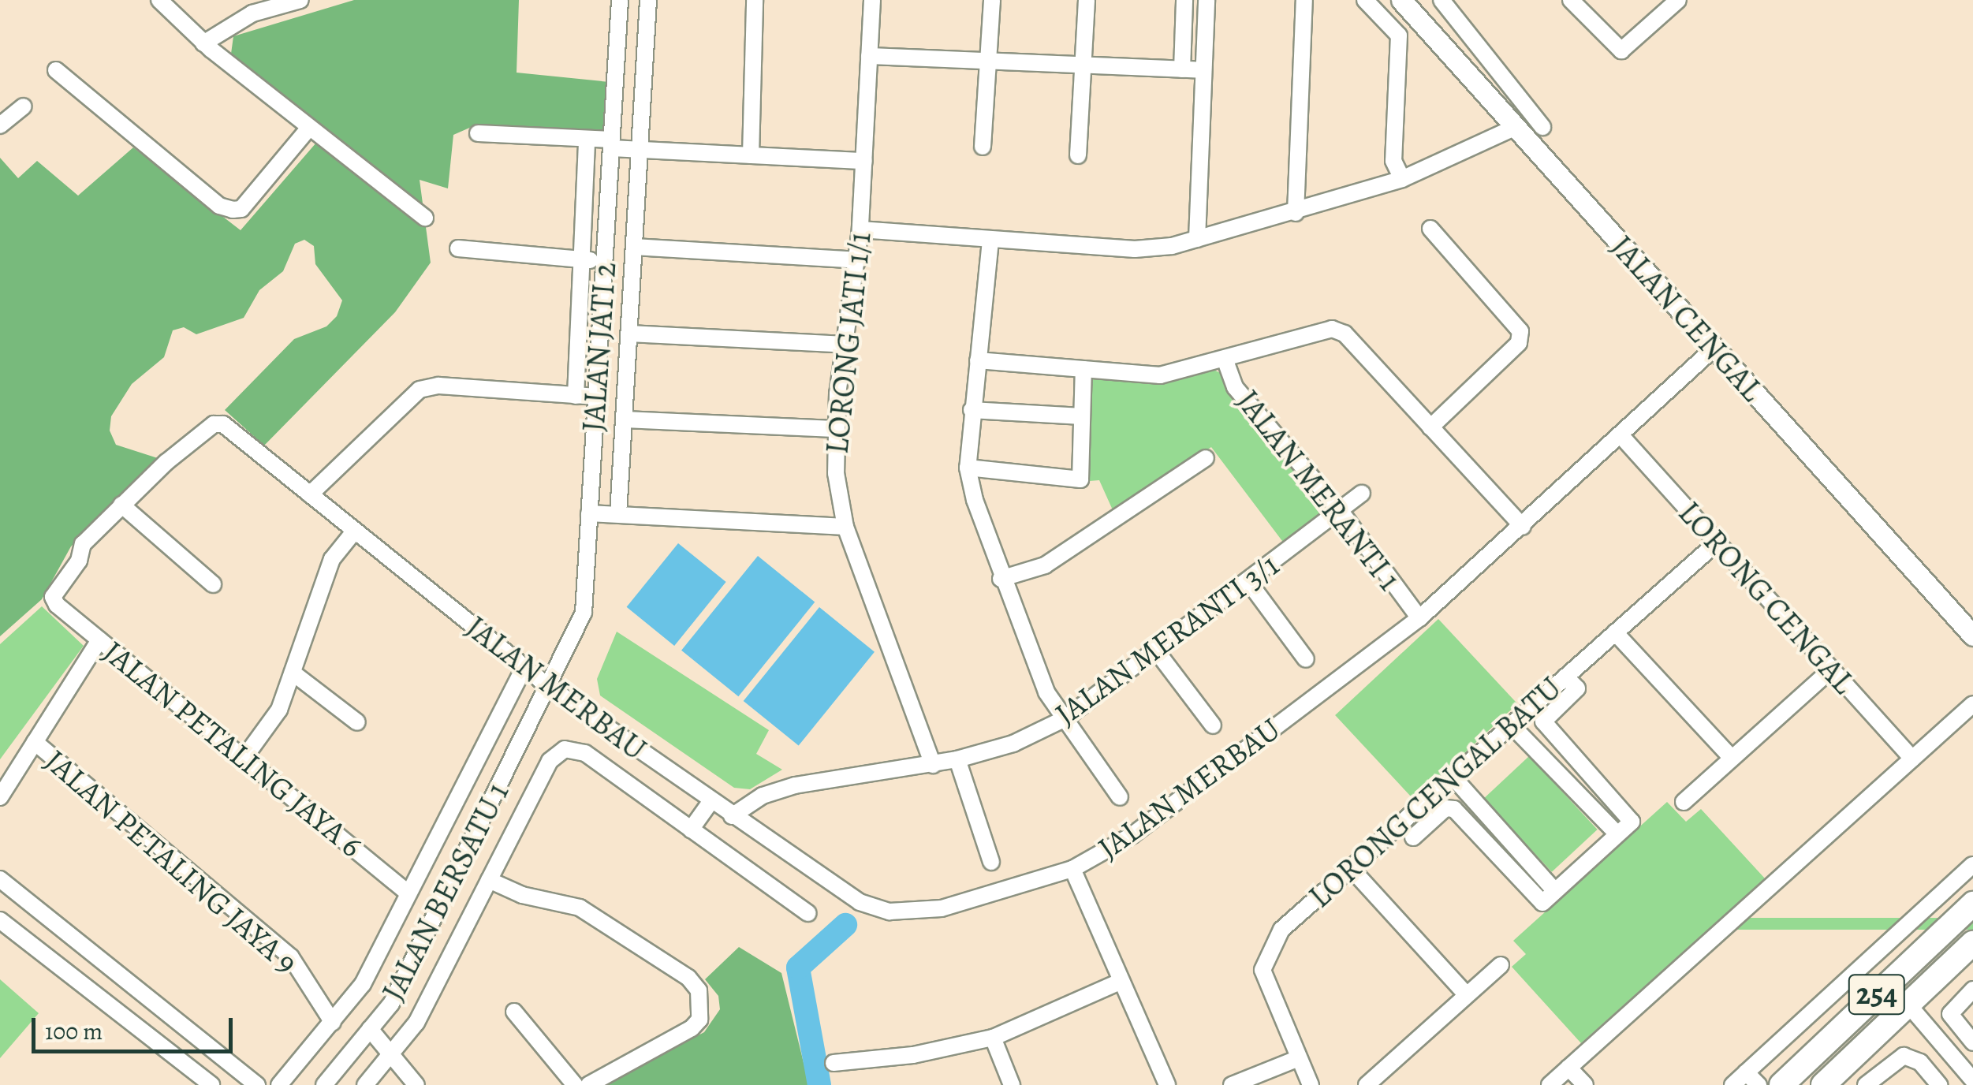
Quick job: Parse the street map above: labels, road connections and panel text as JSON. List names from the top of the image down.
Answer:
{
  "streets": {
    "main road": ["254"],
    "street": [
      "JALAN CENGAL",
      "LORONG JATI 1/1",
      "JALAN JATI 2",
      "JALAN MERANTI 1",
      "LORONG CENGAL",
      "JALAN MERANTI 3/1",
      "JALAN MERBAU",
      "JALAN PETALING JAYA 6",
      "LORONG CENGAL BATU",
      "JALAN PETALING JAYA 9",
      "JALAN BERSATU 1"
    ]
  },
  "crossings": [
    ["JALAN CENGAL", "JALAN MERBAU"],
    ["LORONG JATI 1/1", "JALAN MERANTI 3/1"],
    ["JALAN JATI 2", "JALAN MERBAU"],
    ["JALAN JATI 2", "JALAN BERSATU 1"],
    ["JALAN MERANTI 1", "JALAN MERANTI 3/1"],
    ["JALAN MERANTI 1", "JALAN MERBAU"],
    ["LORONG CENGAL", "JALAN MERBAU"],
    ["LORONG CENGAL", "LORONG CENGAL BATU"],
    ["JALAN MERANTI 3/1", "JALAN MERBAU"],
    ["JALAN MERBAU", "JALAN PETALING JAYA 6"],
    ["JALAN MERBAU", "JALAN BERSATU 1"]
  ],
  "scale_bar": "100 m"
}
